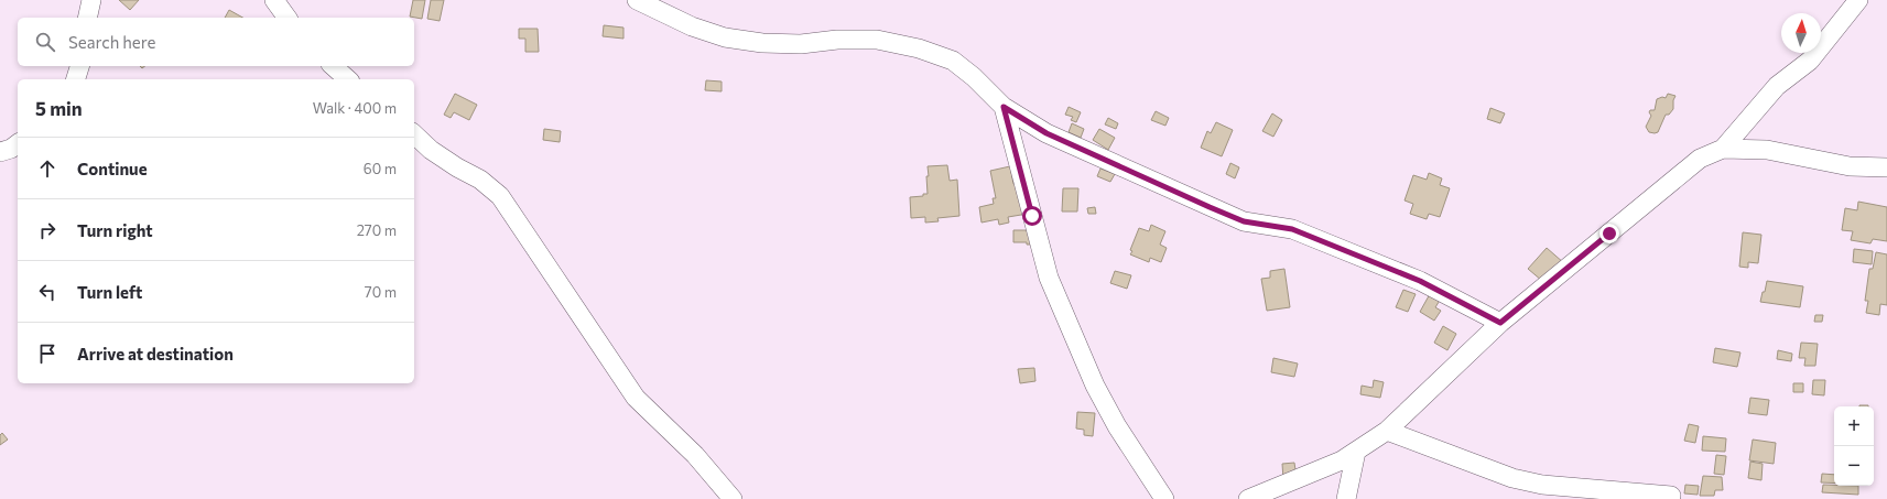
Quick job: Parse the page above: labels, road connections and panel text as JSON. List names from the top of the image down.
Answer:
{
  "north": "top",
  "page": {
    "search": "Search here",
    "heading": ["5 min", "Walk · 400 m"],
    "list": [
      ["Continue", "60 m"],
      ["Turn right", "270 m"],
      ["Turn left", "70 m"],
      "Arrive at destination"
    ],
    "map_buttons": ["+", "−"]
  }
}
